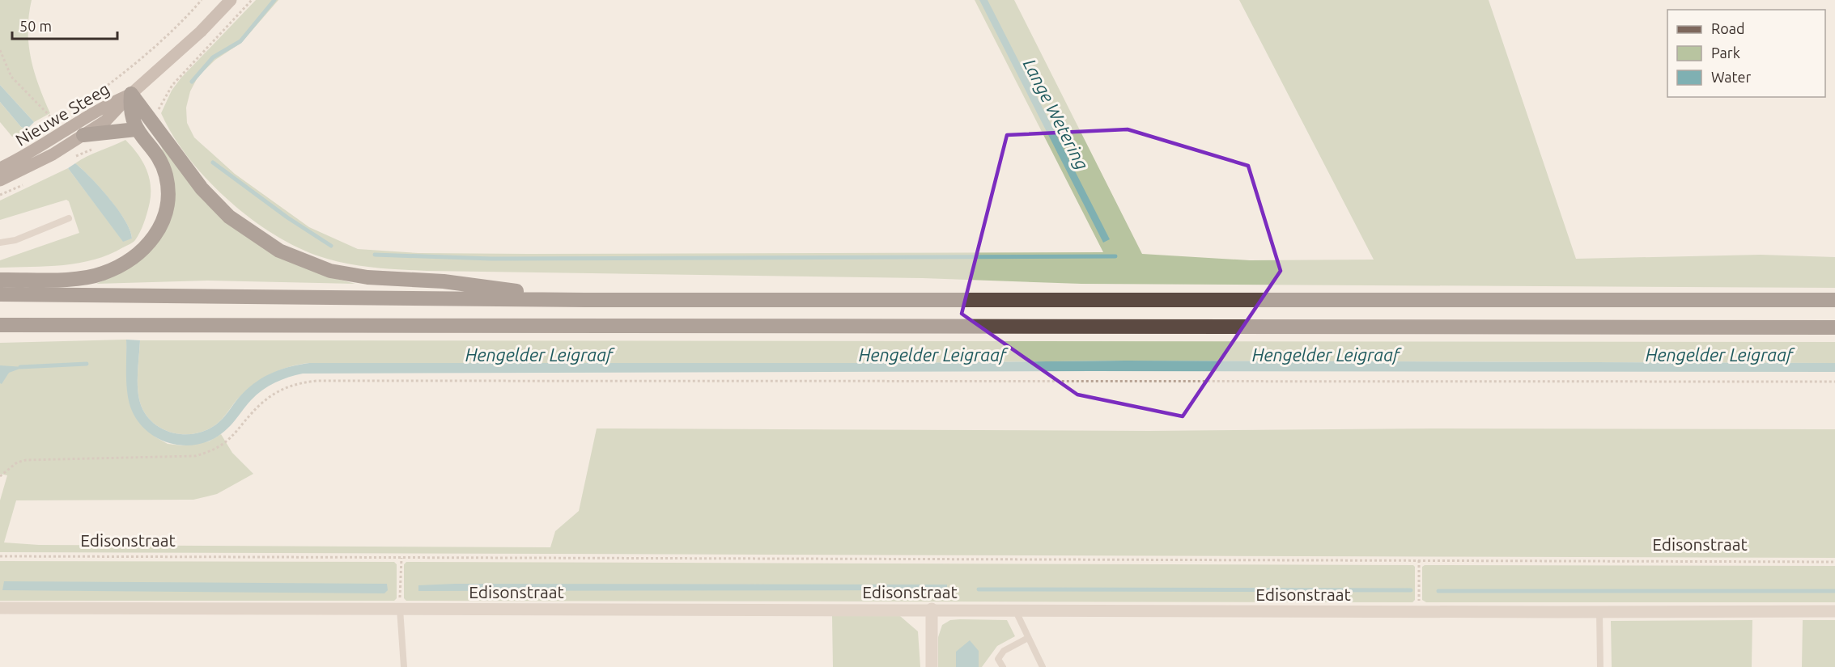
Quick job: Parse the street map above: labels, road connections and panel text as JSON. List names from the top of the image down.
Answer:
{
  "streets": {
    "main road": ["Nieuwe Steeg"],
    "street": ["Edisonstraat"]
  },
  "water": ["Lange Wetering", "Hengelder Leigraaf"],
  "legend": ["Road", "Park", "Water"],
  "scale_bar": "50 m"
}
